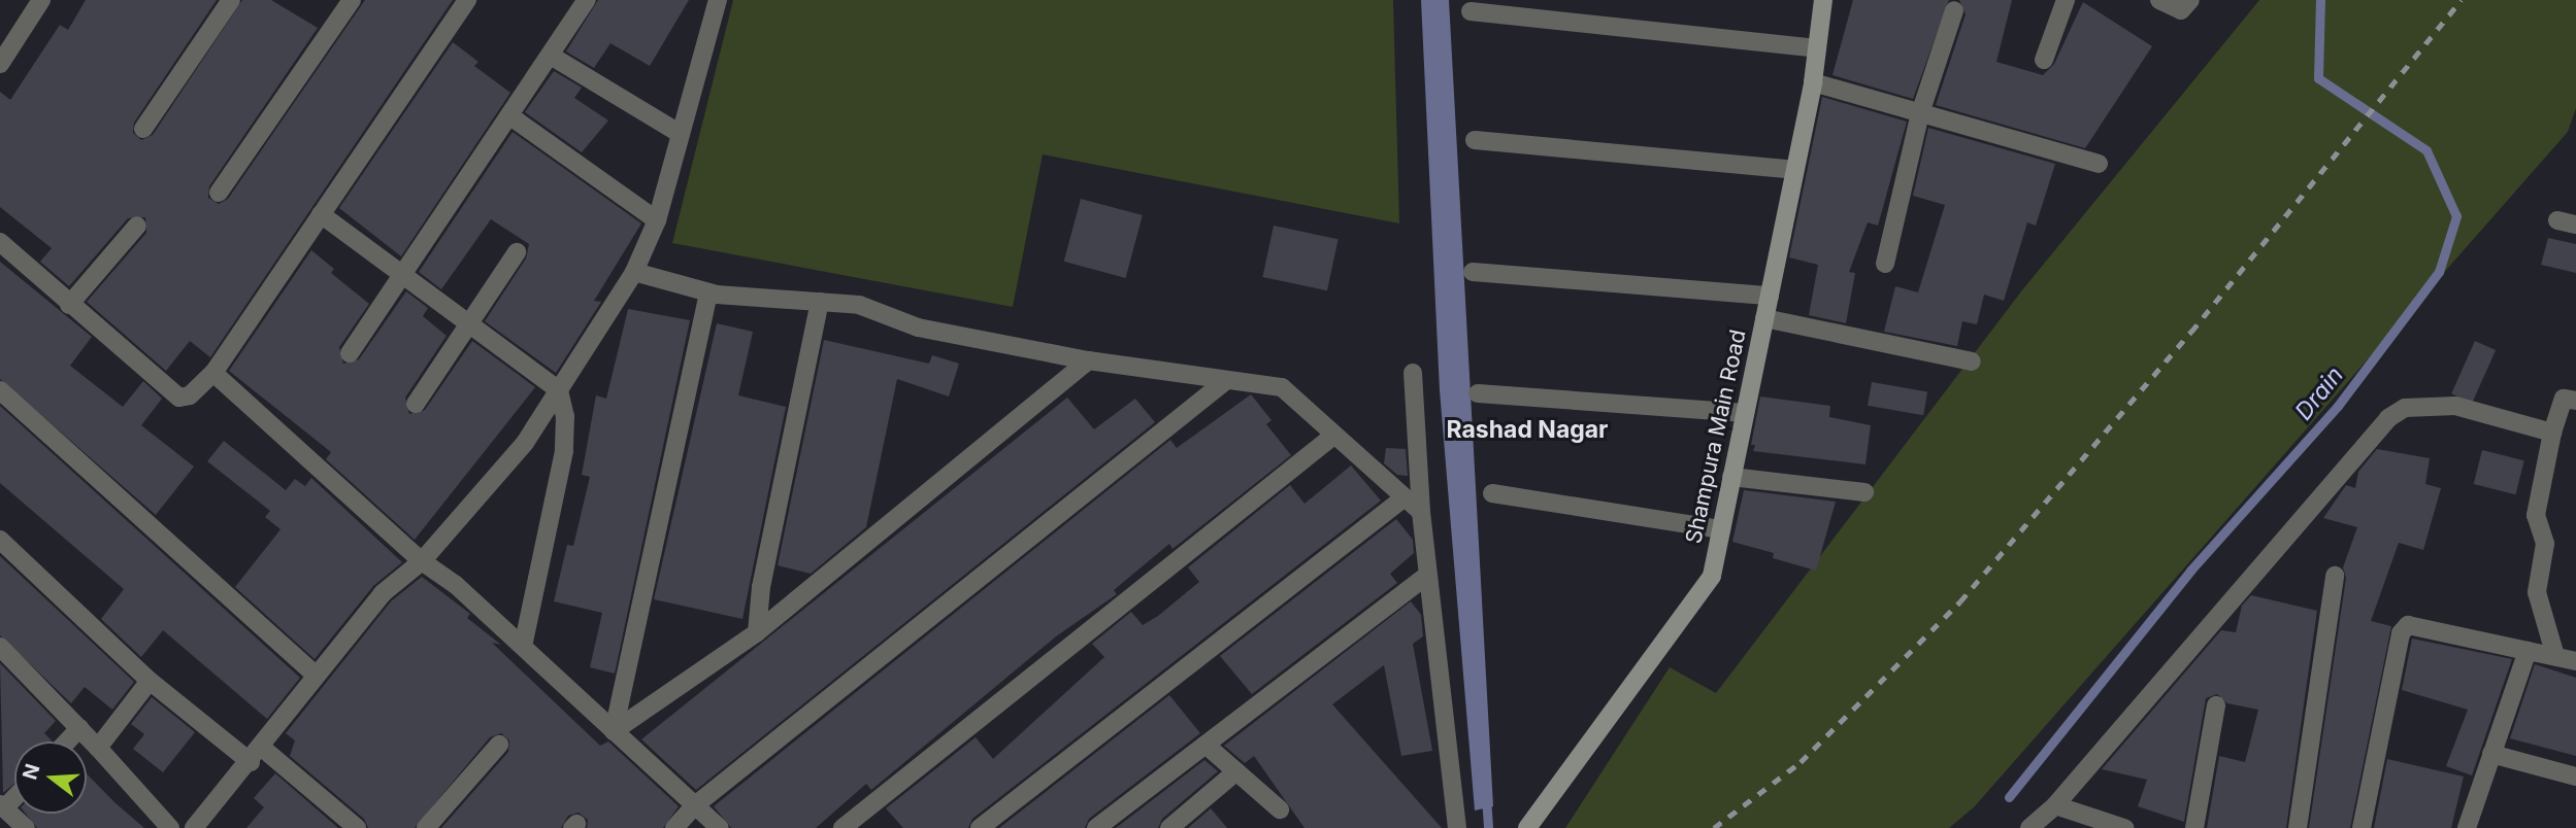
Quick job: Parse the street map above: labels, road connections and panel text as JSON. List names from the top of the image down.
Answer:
{
  "streets": {
    "street": ["Shampura Main Road"]
  },
  "districts": ["Rashad Nagar"],
  "water": ["Drain"],
  "north": "left"
}
